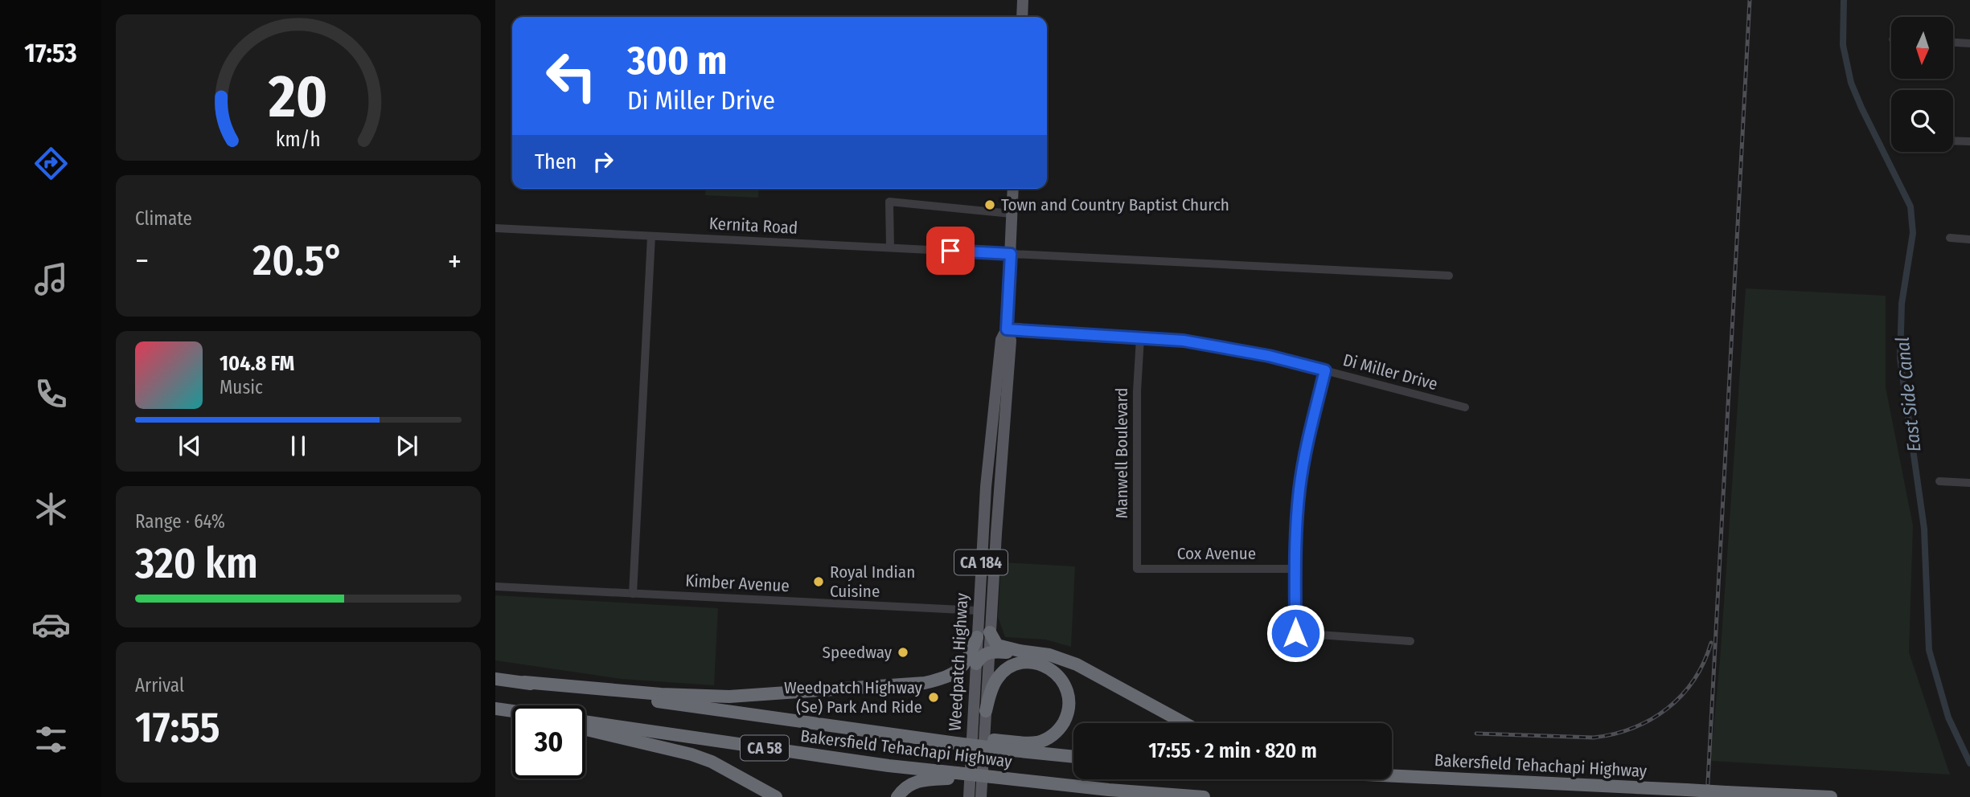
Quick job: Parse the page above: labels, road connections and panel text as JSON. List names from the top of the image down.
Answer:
{
  "streets": {
    "highway": ["CA 58", "Bakersfield Tehachapi Highway"],
    "main road": ["CA 184", "Weedpatch Highway"],
    "street": [
      "Kernita Road",
      "Di Miller Drive",
      "Manwell Boulevard",
      "Cox Avenue",
      "Kimber Avenue"
    ]
  },
  "crossings": [
    ["Kernita Road", "Weedpatch Highway"],
    ["Di Miller Drive", "Manwell Boulevard"],
    ["Di Miller Drive", "Weedpatch Highway"],
    ["Manwell Boulevard", "Cox Avenue"],
    ["Kimber Avenue", "Weedpatch Highway"]
  ],
  "water": ["East Side Canal"],
  "places": [
    "Town and Country Baptist Church",
    "Royal Indian Cuisine",
    "Speedway",
    "Weedpatch Highway (Se) Park And Ride"
  ],
  "north": "bottom",
  "page": {
    "tabs": "17:53",
    "turn": ["300 m", "Di Miller Drive"],
    "then": "Then",
    "tile": [
      "Climate",
      ["Range · 64%", "320 km"],
      ["Arrival", "17:55"]
    ],
    "heat": ["−", "20.5°", "+"],
    "song": ["104.8 FM", "Music"],
    "limit": "30",
    "trip": "17:55 · 2 min · 820 m",
    "gauge": ["20", "km/h"]
  }
}
